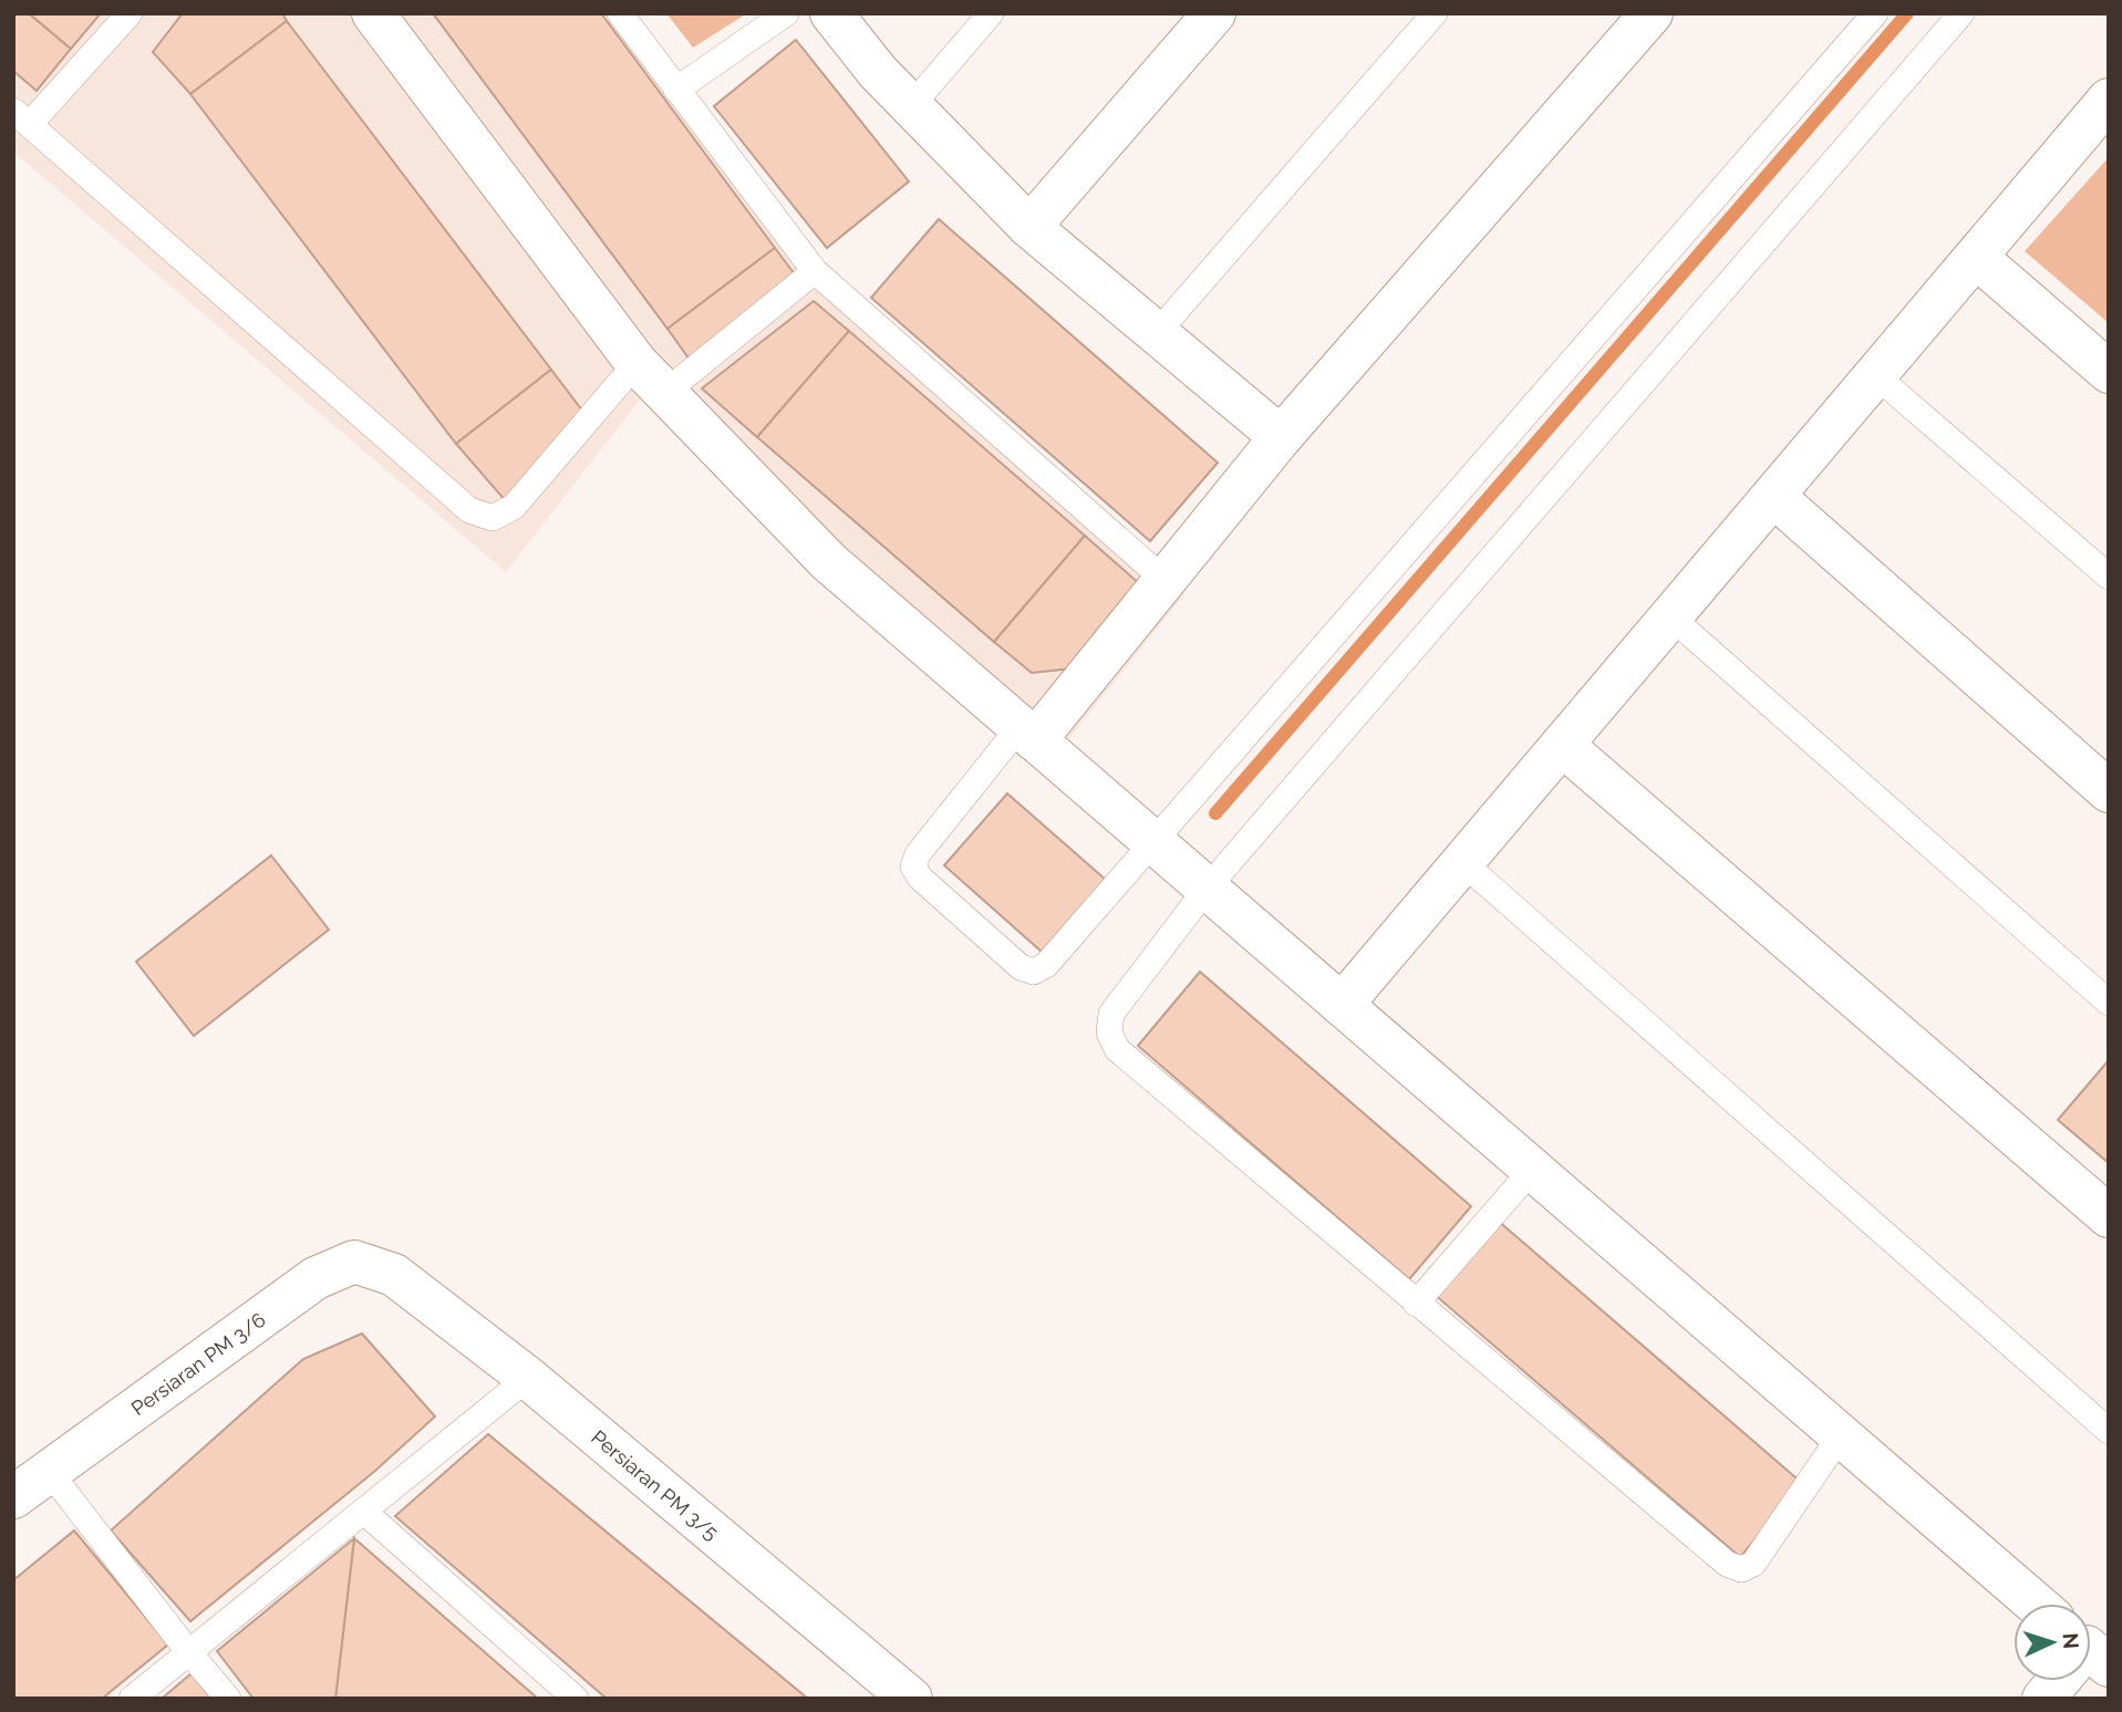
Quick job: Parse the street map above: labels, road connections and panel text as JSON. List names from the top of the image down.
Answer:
{
  "streets": {
    "street": ["Persiaran PM 3/6", "Persiaran PM 3/5"]
  },
  "crossings": [
    ["Persiaran PM 3/6", "Persiaran PM 3/5"]
  ],
  "north": "right"
}
